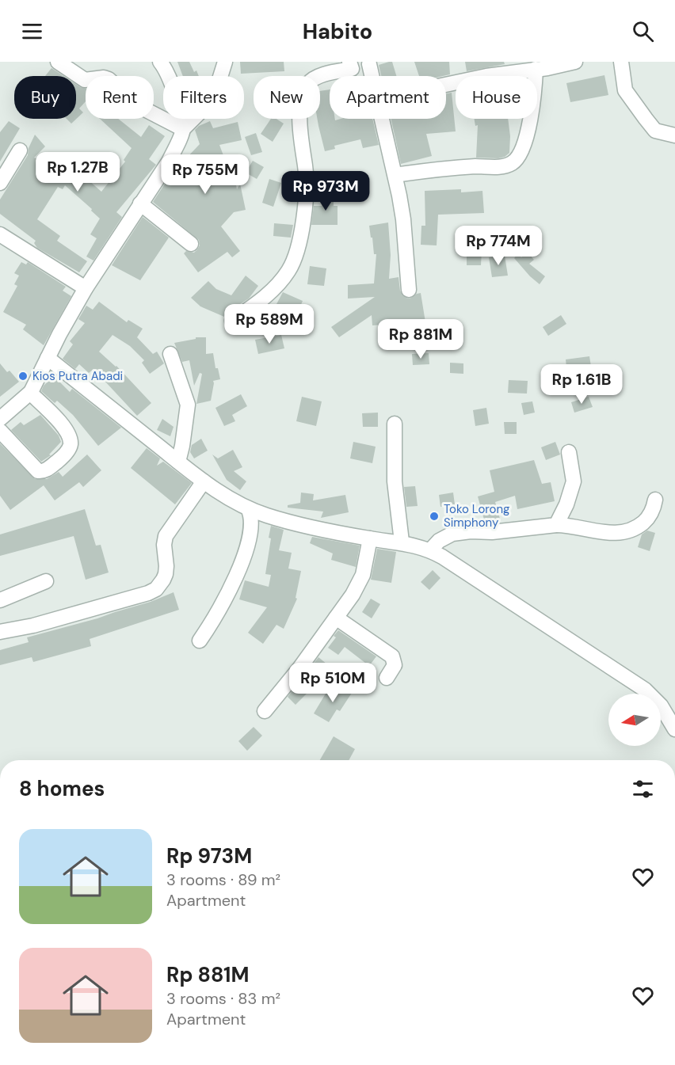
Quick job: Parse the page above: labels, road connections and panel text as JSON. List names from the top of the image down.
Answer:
{
  "places": ["Kios Putra Abadi", "Toko Lorong Simphony"],
  "north": "left",
  "page": {
    "header": "Habito",
    "chip": [
      "Buy",
      "Rent",
      "Filters",
      "New",
      "Apartment",
      "House"
    ],
    "price": [
      "Rp 1.27B",
      "Rp 755M",
      "Rp 973M",
      "Rp 774M",
      "Rp 589M",
      "Rp 881M",
      "Rp 1.61B",
      "Rp 510M"
    ],
    "heading": "8 homes",
    "list": [
      {
        "name": "Rp 973M",
        "note": "3 rooms · 89 m² · Apartment"
      },
      {
        "name": "Rp 881M",
        "note": "3 rooms · 83 m² · Apartment"
      }
    ]
  }
}
